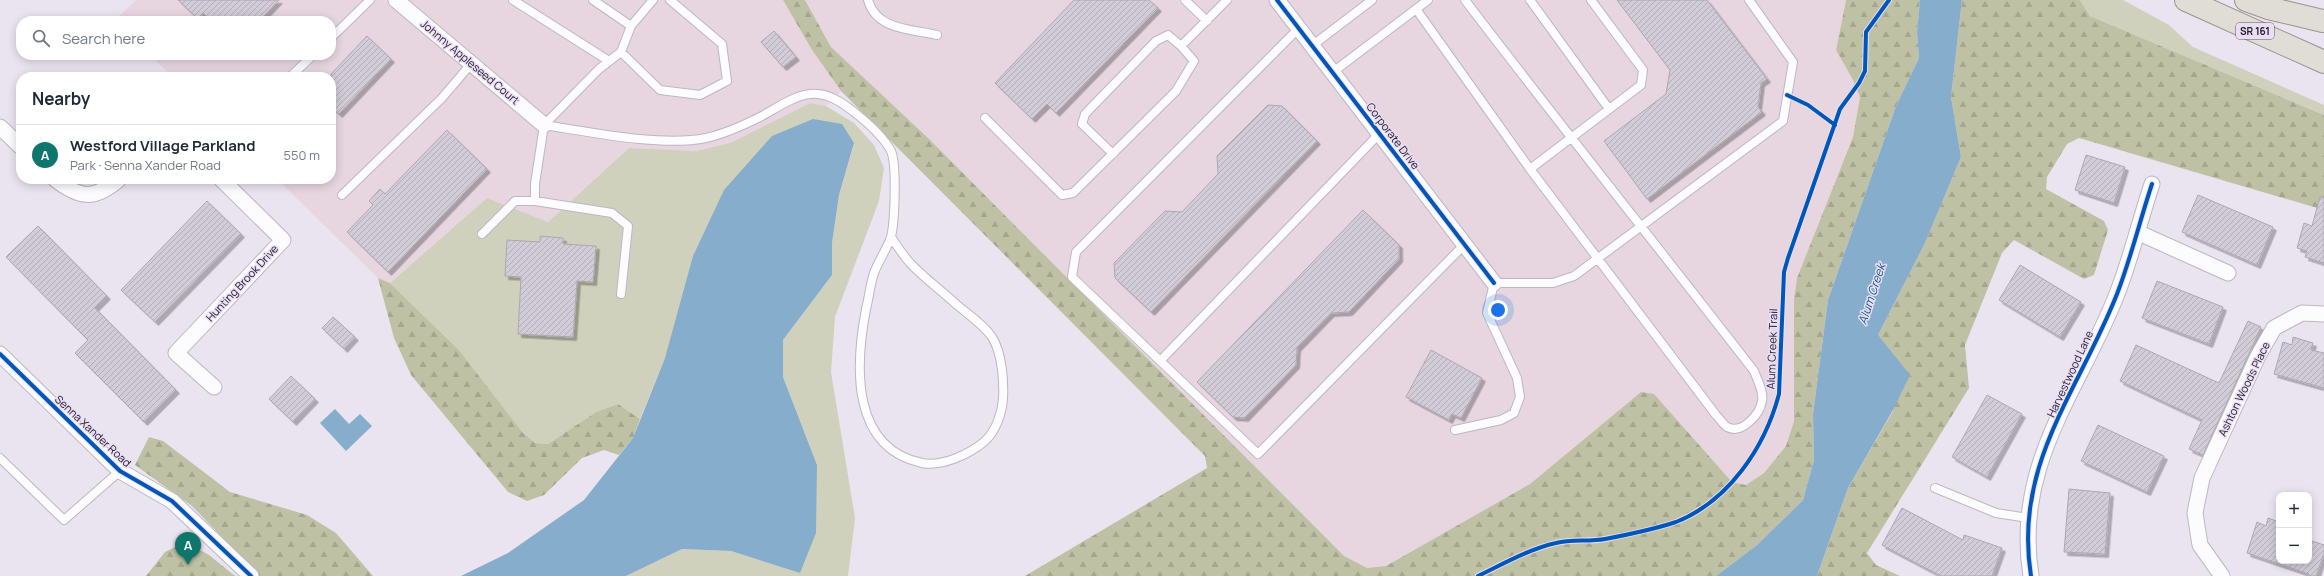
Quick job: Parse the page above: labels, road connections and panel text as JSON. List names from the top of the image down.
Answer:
{
  "streets": {
    "main road": ["SR 161"],
    "street": [
      "Johnny Appleseed Court",
      "Corporate Drive",
      "Hunting Brook Drive",
      "Harvestwood Lane",
      "Ashton Woods Place",
      "Senna Xander Road"
    ],
    "cycle path": ["Alum Creek Trail"]
  },
  "water": ["Alum Creek"],
  "page": {
    "search": "Search here",
    "heading": "Nearby",
    "list": [
      {
        "mark": "A",
        "name": "Westford Village Parkland",
        "note": "Park · Senna Xander Road",
        "value": "550 m"
      }
    ],
    "map_buttons": ["+", "−"],
    "pins": "A"
  }
}
